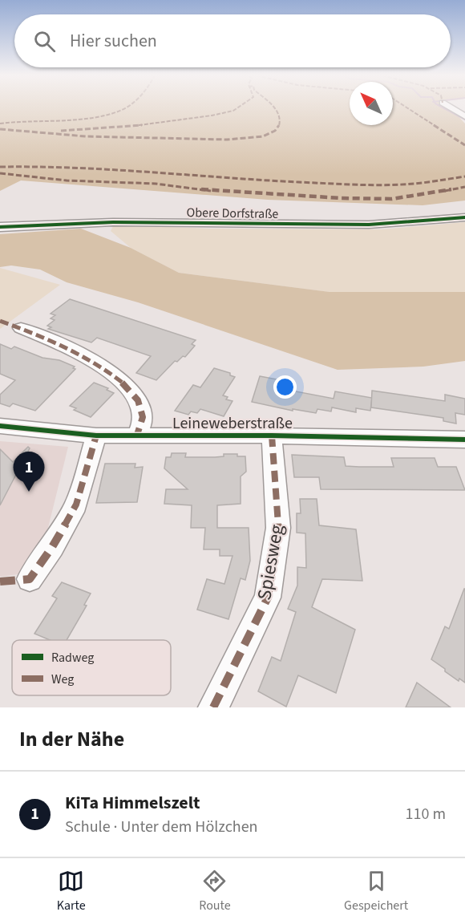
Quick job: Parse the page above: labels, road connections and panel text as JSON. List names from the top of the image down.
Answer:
{
  "streets": {
    "street": ["Obere Dorfstraße", "Leineweberstraße", "Spiesweg"]
  },
  "crossings": [
    ["Leineweberstraße", "Spiesweg"]
  ],
  "legend": ["Radweg", "Weg"],
  "north": "top left",
  "page": {
    "search": "Hier suchen",
    "pins": "1",
    "heading": "In der Nähe",
    "list": [
      {
        "mark": "1",
        "name": "KiTa Himmelszelt",
        "note": "Schule · Unter dem Hölzchen",
        "value": "110 m"
      }
    ],
    "nav": ["Karte", "Route", "Gespeichert"]
  }
}
